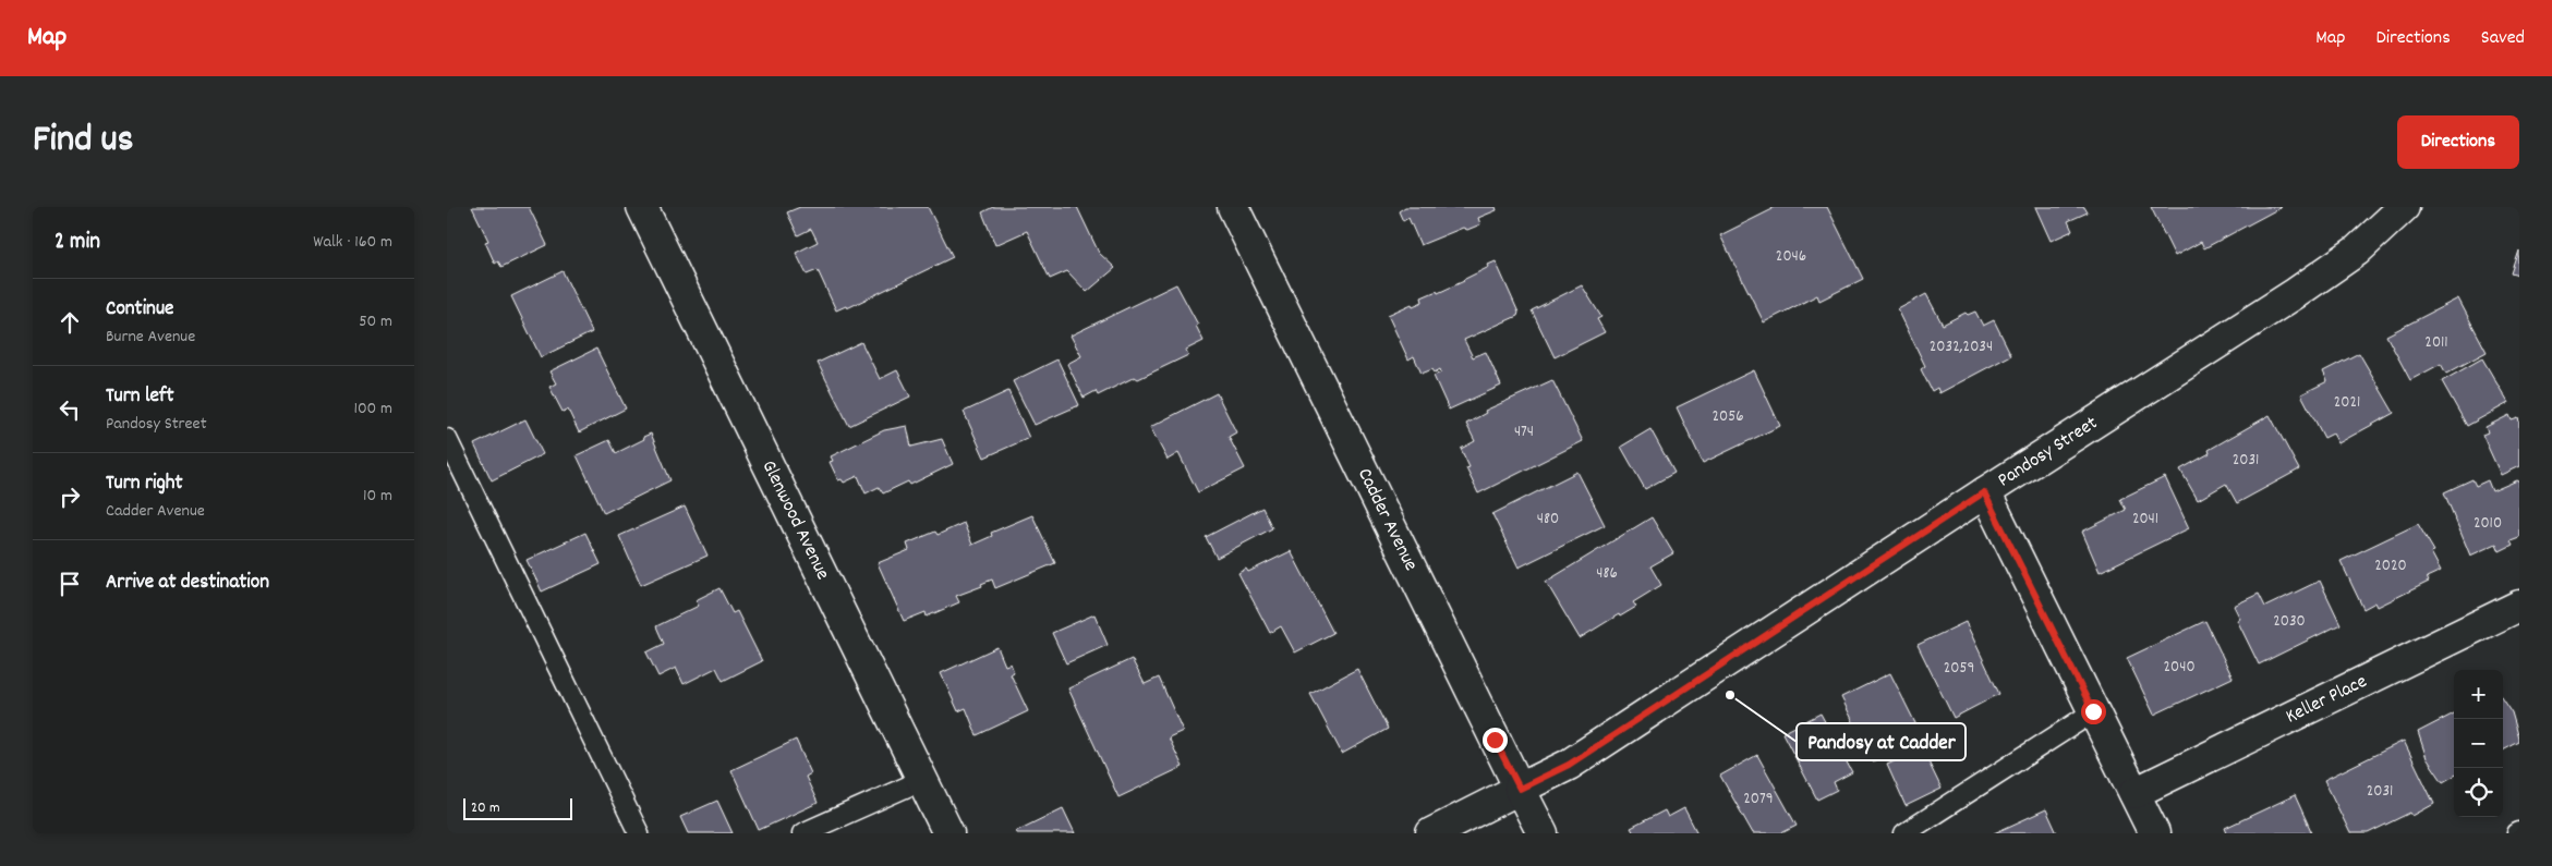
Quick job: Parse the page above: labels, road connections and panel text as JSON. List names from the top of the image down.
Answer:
{
  "streets": {
    "street": [
      "Pandosy Street",
      "Glenwood Avenue",
      "Cadder Avenue",
      "Keller Place"
    ]
  },
  "crossings": [
    ["Pandosy Street", "Cadder Avenue"]
  ],
  "places": ["Pandosy at Cadder"],
  "house_numbers": [
    "2046",
    "2011",
    "2032,2034",
    "2021",
    "2056",
    "474",
    "2031",
    "480",
    "2041",
    "2010",
    "2020",
    "486",
    "2030",
    "2040",
    "2059",
    "2031",
    "2079"
  ],
  "scale_bar": "20 m",
  "page": {
    "header": "Map",
    "nav": ["Map", "Directions", "Saved"],
    "title": "Find us",
    "buttons": "Directions",
    "heading": ["2 min", "Walk · 160 m"],
    "list": [
      ["Continue", "Burne Avenue", "50 m"],
      ["Turn left", "Pandosy Street", "100 m"],
      ["Turn right", "Cadder Avenue", "10 m"],
      "Arrive at destination"
    ],
    "map_buttons": ["+", "−"],
    "scale": "20 m"
  }
}
